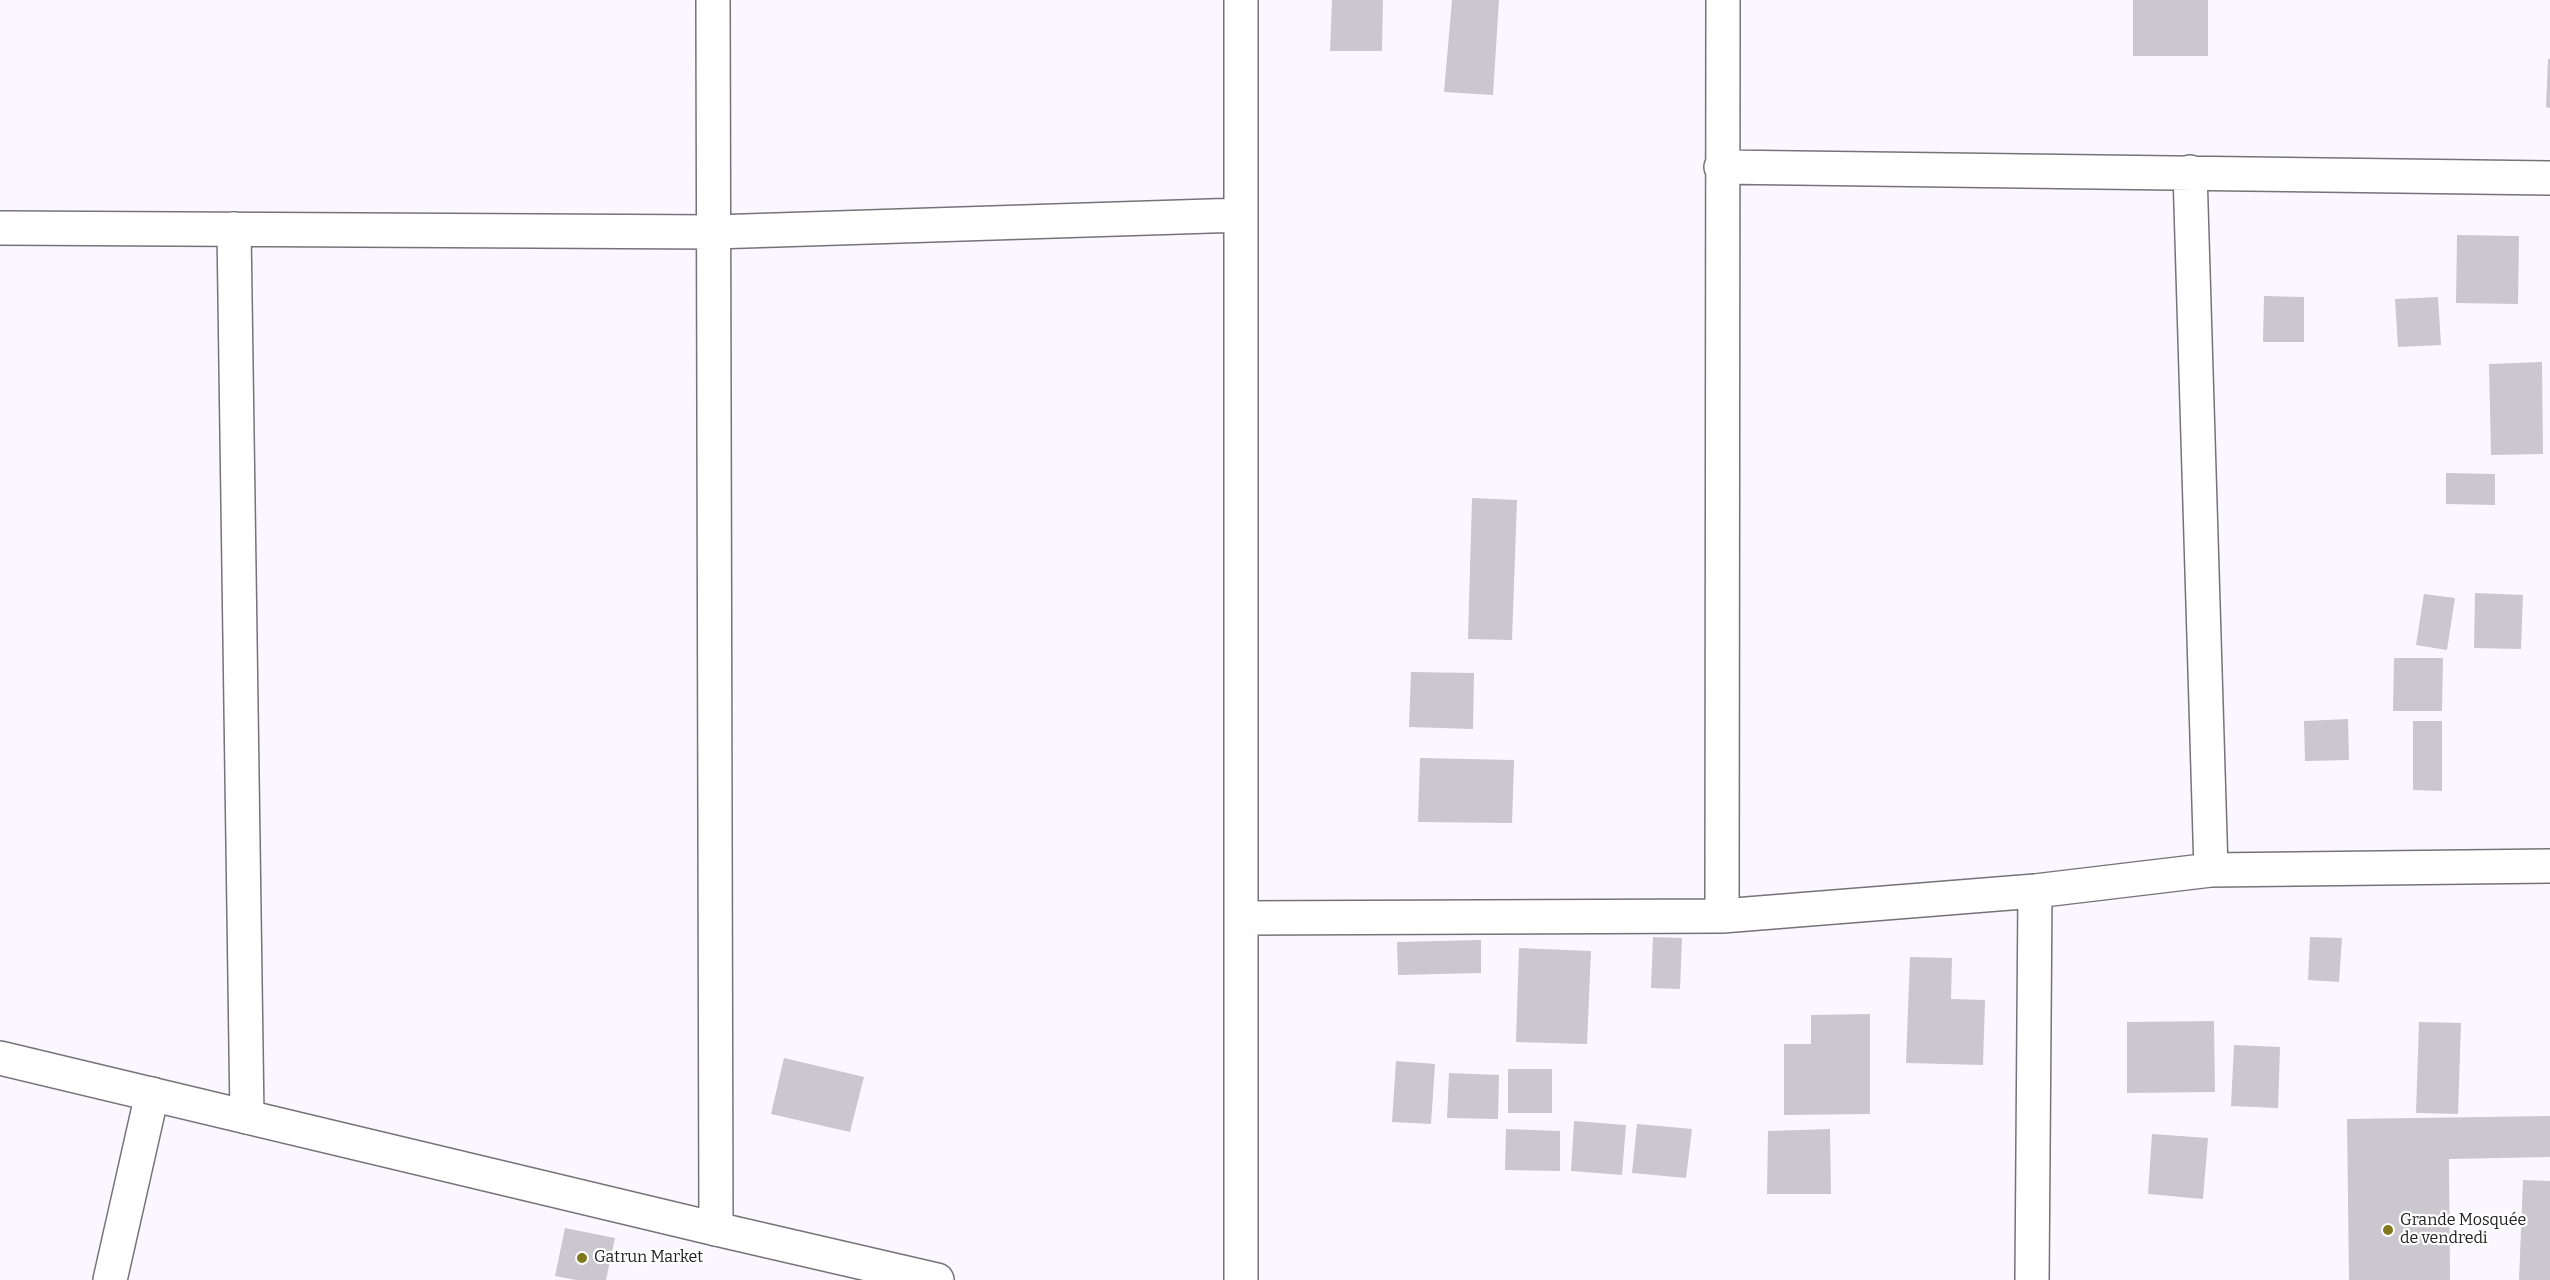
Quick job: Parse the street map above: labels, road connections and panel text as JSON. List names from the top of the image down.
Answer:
{
  "places": ["Grande Mosquée de vendredi", "Gatrun Market"]
}
